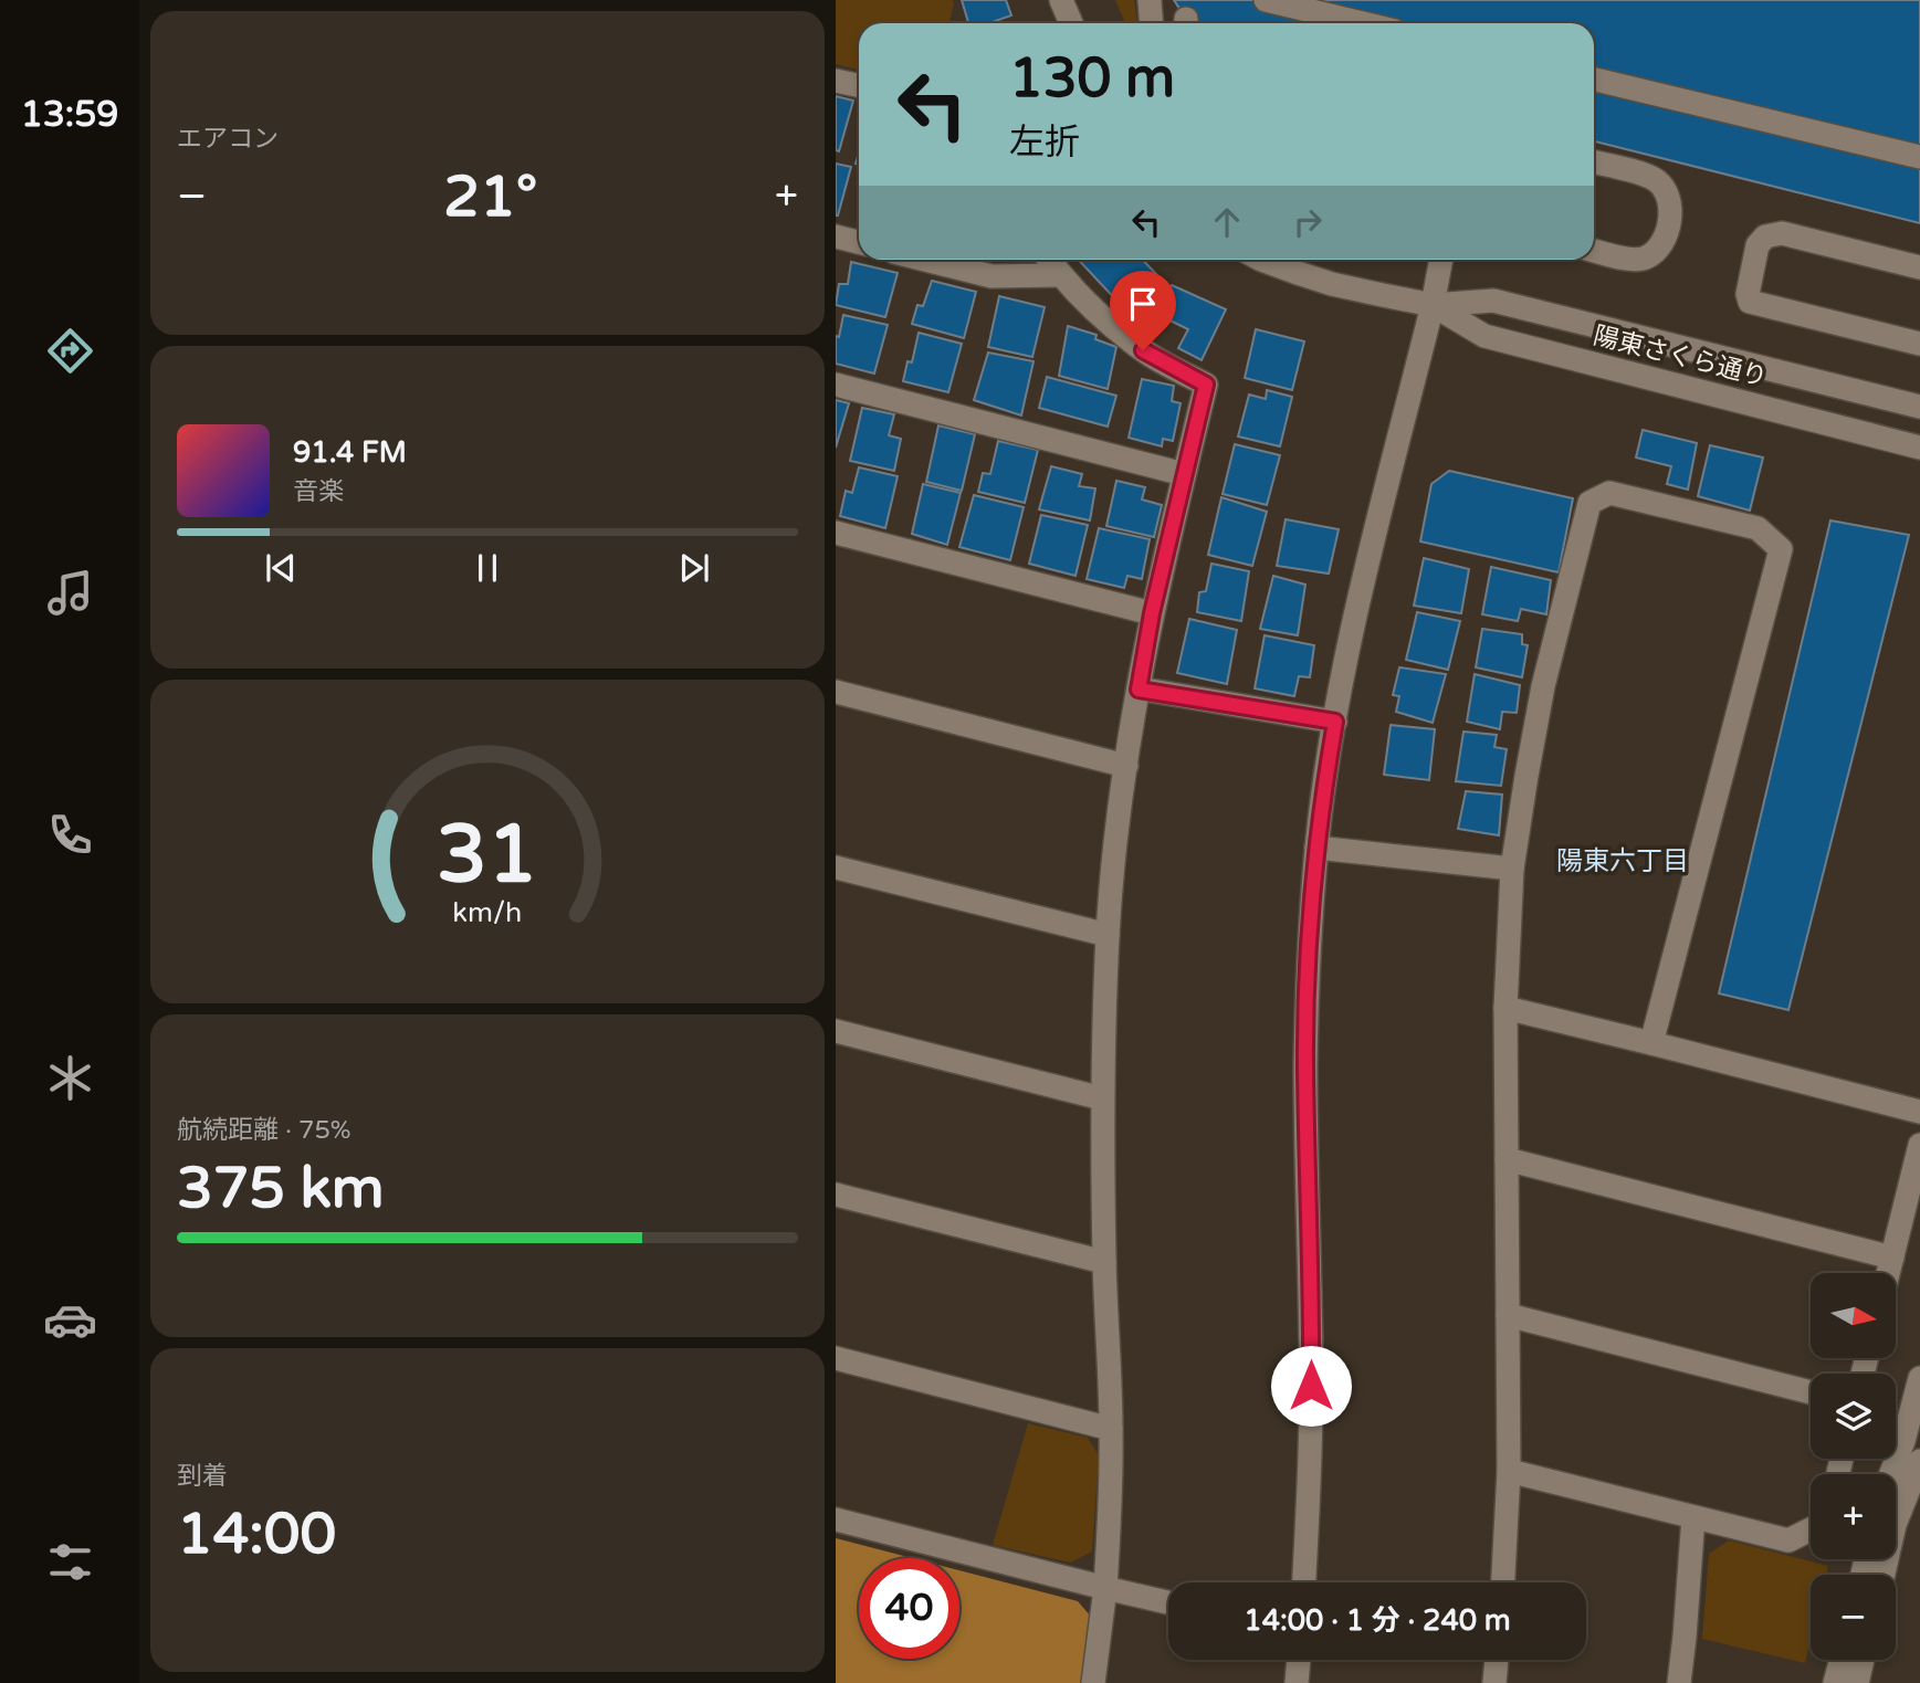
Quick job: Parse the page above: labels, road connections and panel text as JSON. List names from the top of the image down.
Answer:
{
  "streets": {
    "street": ["陽東さくら通り"]
  },
  "districts": ["陽東六丁目"],
  "north": "right",
  "page": {
    "tabs": "13:59",
    "tile": [
      "エアコン",
      ["航続距離 · 75%", "375 km"],
      ["到着", "14:00"]
    ],
    "turn": ["130 m", "左折"],
    "heat": ["−", "21°", "+"],
    "song": ["91.4 FM", "音楽"],
    "map_buttons": ["+", "−"],
    "limit": "40",
    "trip": "14:00 · 1 分 · 240 m",
    "gauge": ["31", "km/h"]
  }
}
